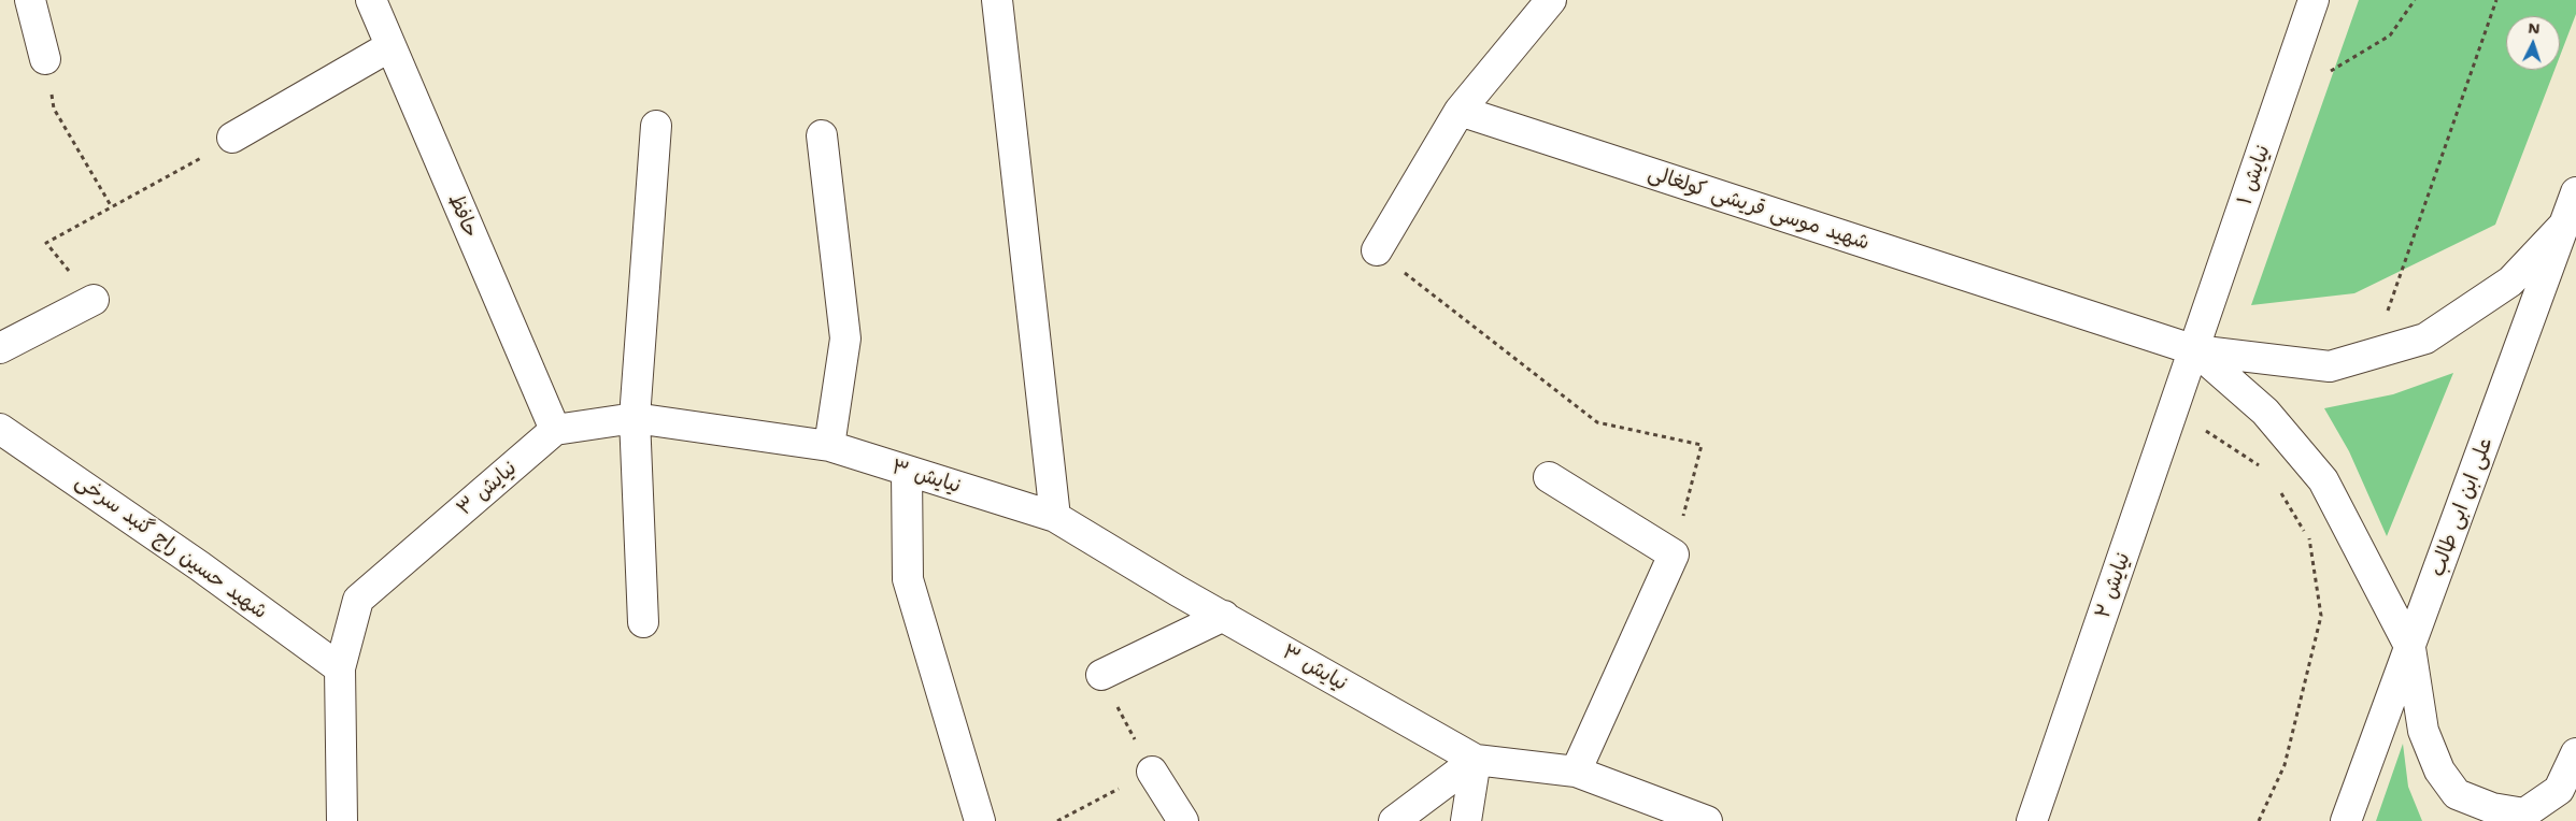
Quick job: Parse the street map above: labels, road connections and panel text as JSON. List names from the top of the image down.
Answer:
{
  "streets": {
    "street": [
      "نیایش ۱",
      "شهید موسی قریشی کولغالی",
      "حافظ",
      "نیایش ۳",
      "علی ابن ابی طالب",
      "شهید حسین راج گنبد سرخی",
      "نیایش ۲"
    ]
  },
  "crossings": [
    ["نیایش ۱", "شهید موسی قریشی کولغالی"],
    ["نیایش ۱", "نیایش ۲"],
    ["شهید موسی قریشی کولغالی", "نیایش ۲"],
    ["حافظ", "نیایش ۳"],
    ["نیایش ۳", "شهید حسین راج گنبد سرخی"]
  ],
  "north": "top"
}
